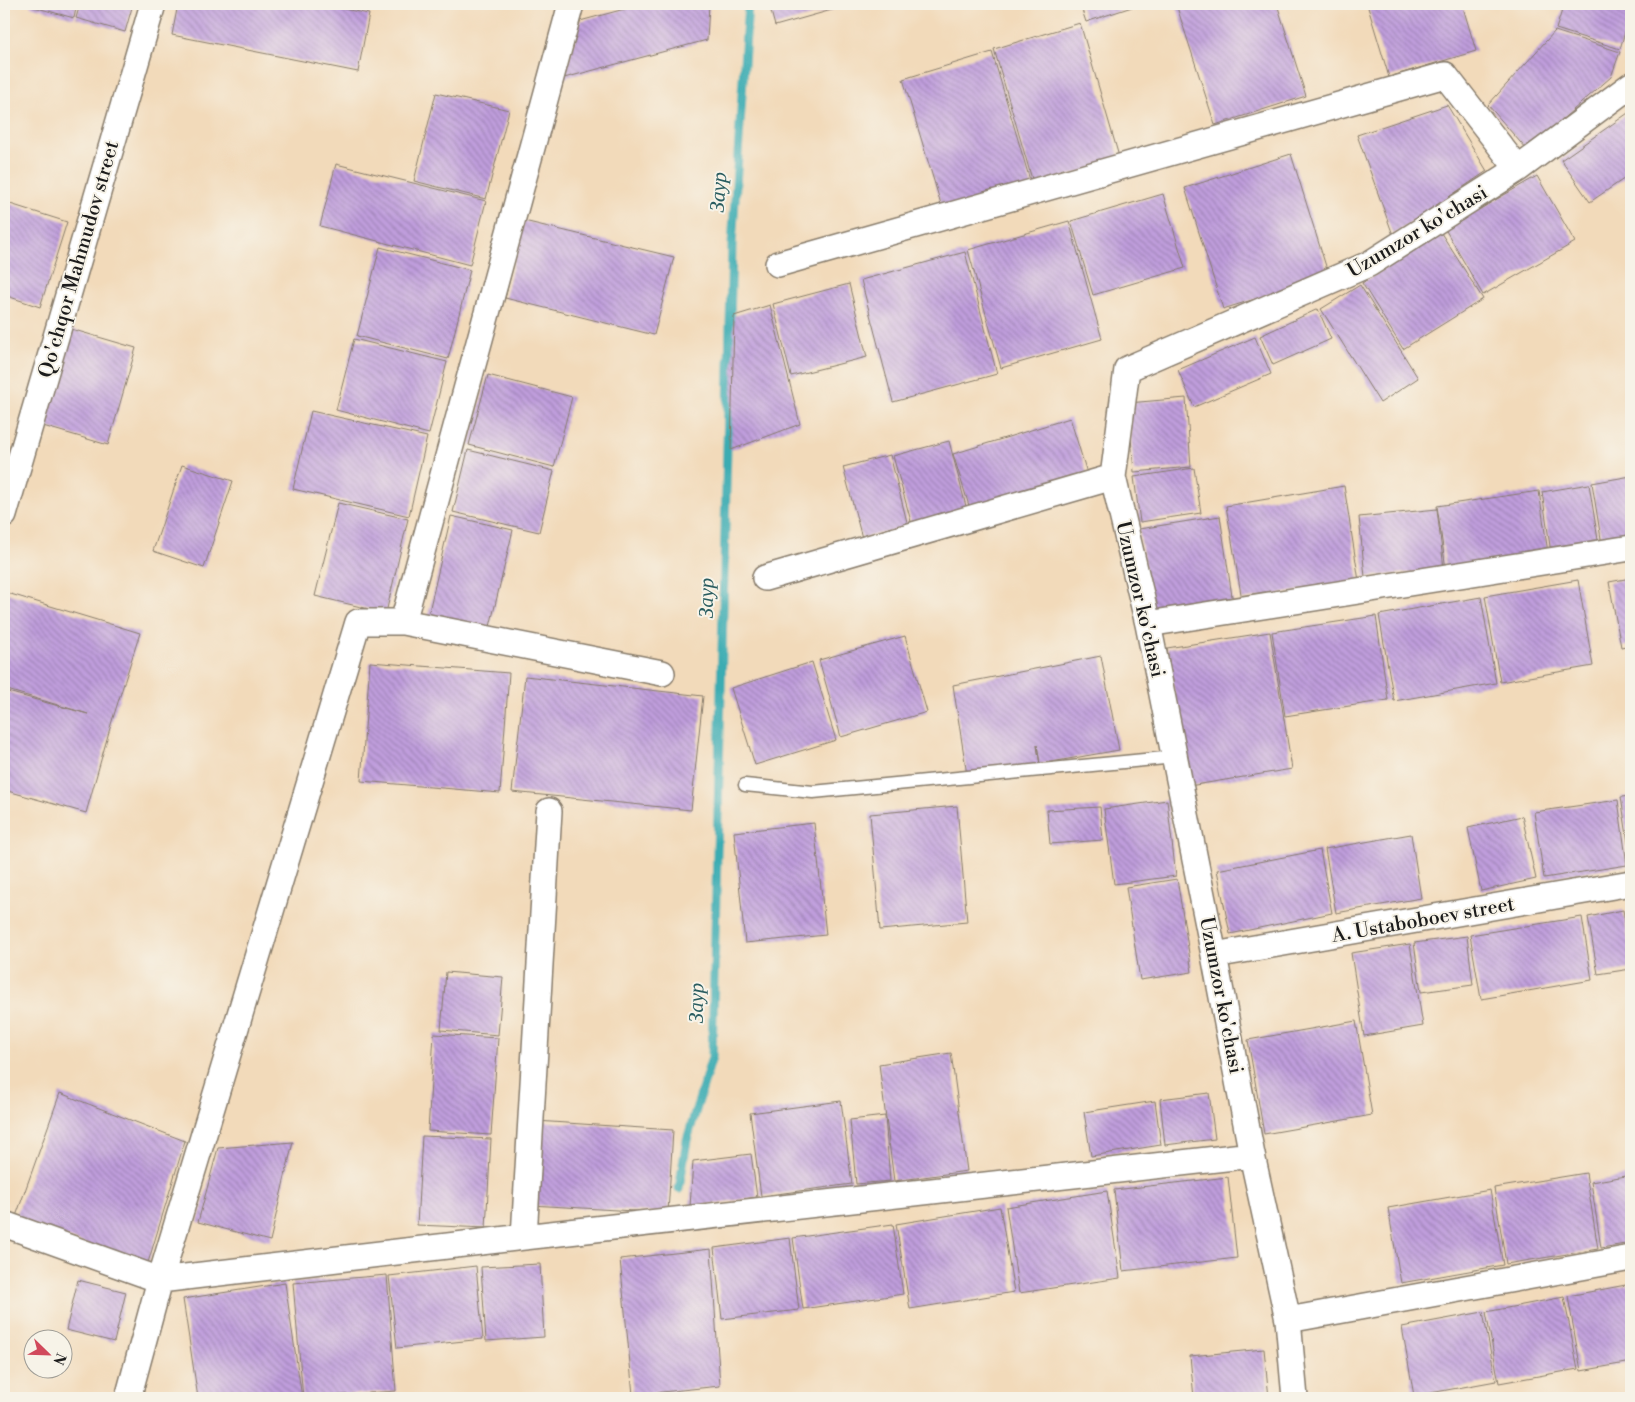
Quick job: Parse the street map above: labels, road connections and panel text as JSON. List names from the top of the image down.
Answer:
{
  "streets": {
    "street": ["Uzumzor ko'chasi", "Qo'chqor Mahmudov street", "A. Ustaboboev street"]
  },
  "crossings": [
    ["Uzumzor ko'chasi", "A. Ustaboboev street"]
  ],
  "water": ["Заур"],
  "north": "bottom right"
}
